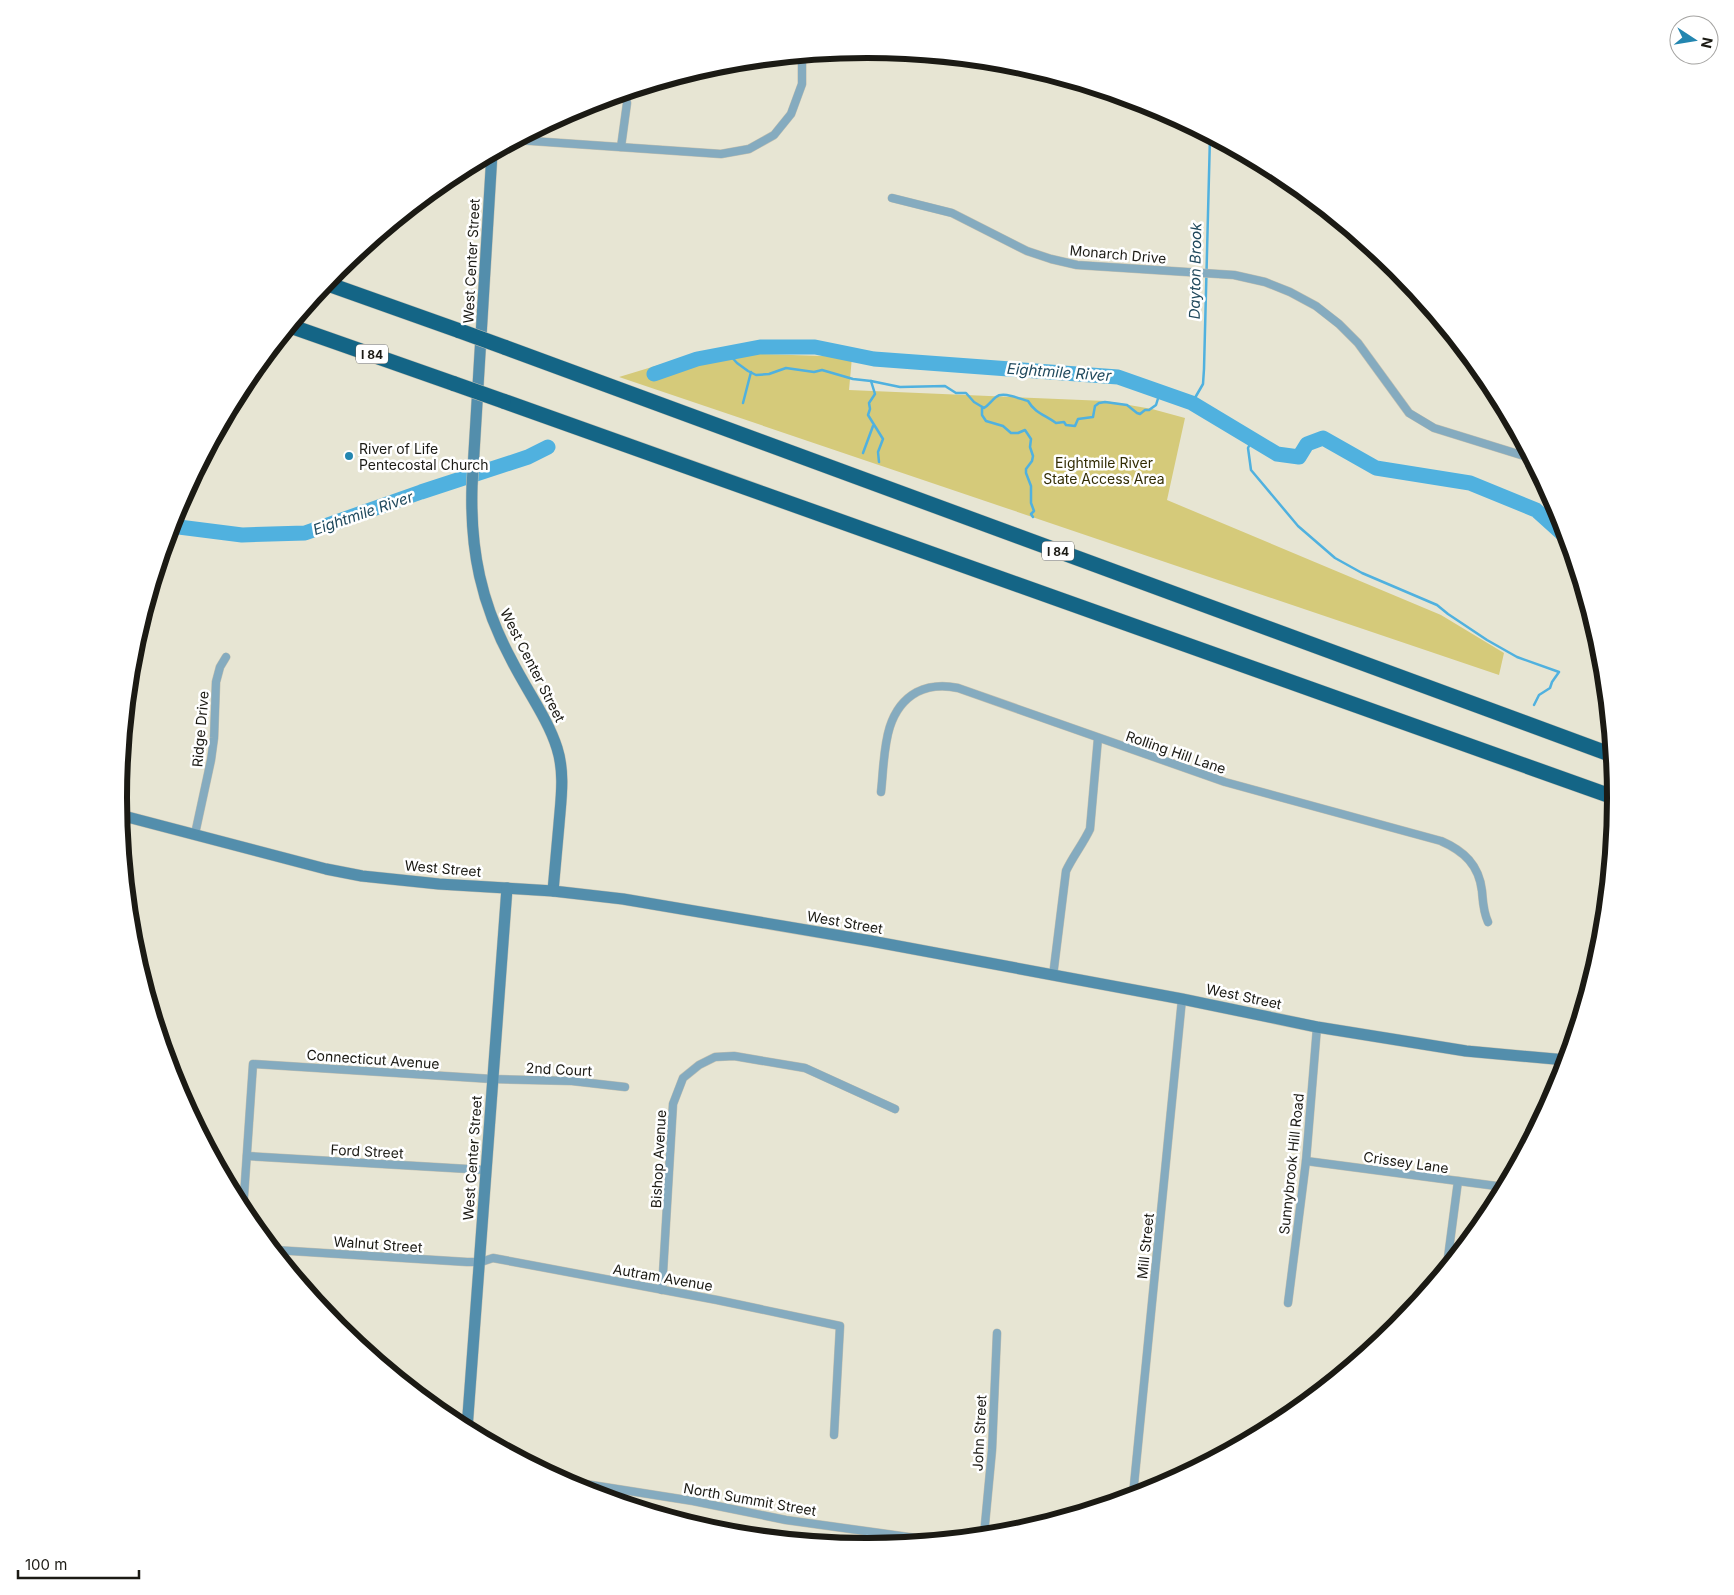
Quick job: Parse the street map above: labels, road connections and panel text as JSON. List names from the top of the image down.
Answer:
{
  "streets": {
    "highway": ["I 84"],
    "main road": ["West Center Street", "West Street"],
    "street": [
      "Monarch Drive",
      "Ridge Drive",
      "Rolling Hill Lane",
      "Connecticut Avenue",
      "2nd Court",
      "Ford Street",
      "Bishop Avenue",
      "Crissey Lane",
      "Sunnybrook Hill Road",
      "Walnut Street",
      "Mill Street",
      "Autram Avenue",
      "John Street",
      "North Summit Street"
    ]
  },
  "crossings": [
    ["West Center Street", "West Street"],
    ["West Center Street", "Connecticut Avenue"],
    ["West Center Street", "2nd Court"],
    ["West Center Street", "Ford Street"],
    ["West Center Street", "Walnut Street"],
    ["West Center Street", "Autram Avenue"],
    ["Ridge Drive", "West Street"],
    ["West Street", "Sunnybrook Hill Road"],
    ["West Street", "Mill Street"],
    ["Connecticut Avenue", "2nd Court"],
    ["Connecticut Avenue", "Ford Street"],
    ["Bishop Avenue", "Autram Avenue"],
    ["Crissey Lane", "Sunnybrook Hill Road"],
    ["Walnut Street", "Autram Avenue"]
  ],
  "water": ["Dayton Brook", "Eightmile River"],
  "parks": ["Eightmile River State Access Area"],
  "places": ["River of Life Pentecostal Church"],
  "scale_bar": "100 m",
  "north": "right"
}
